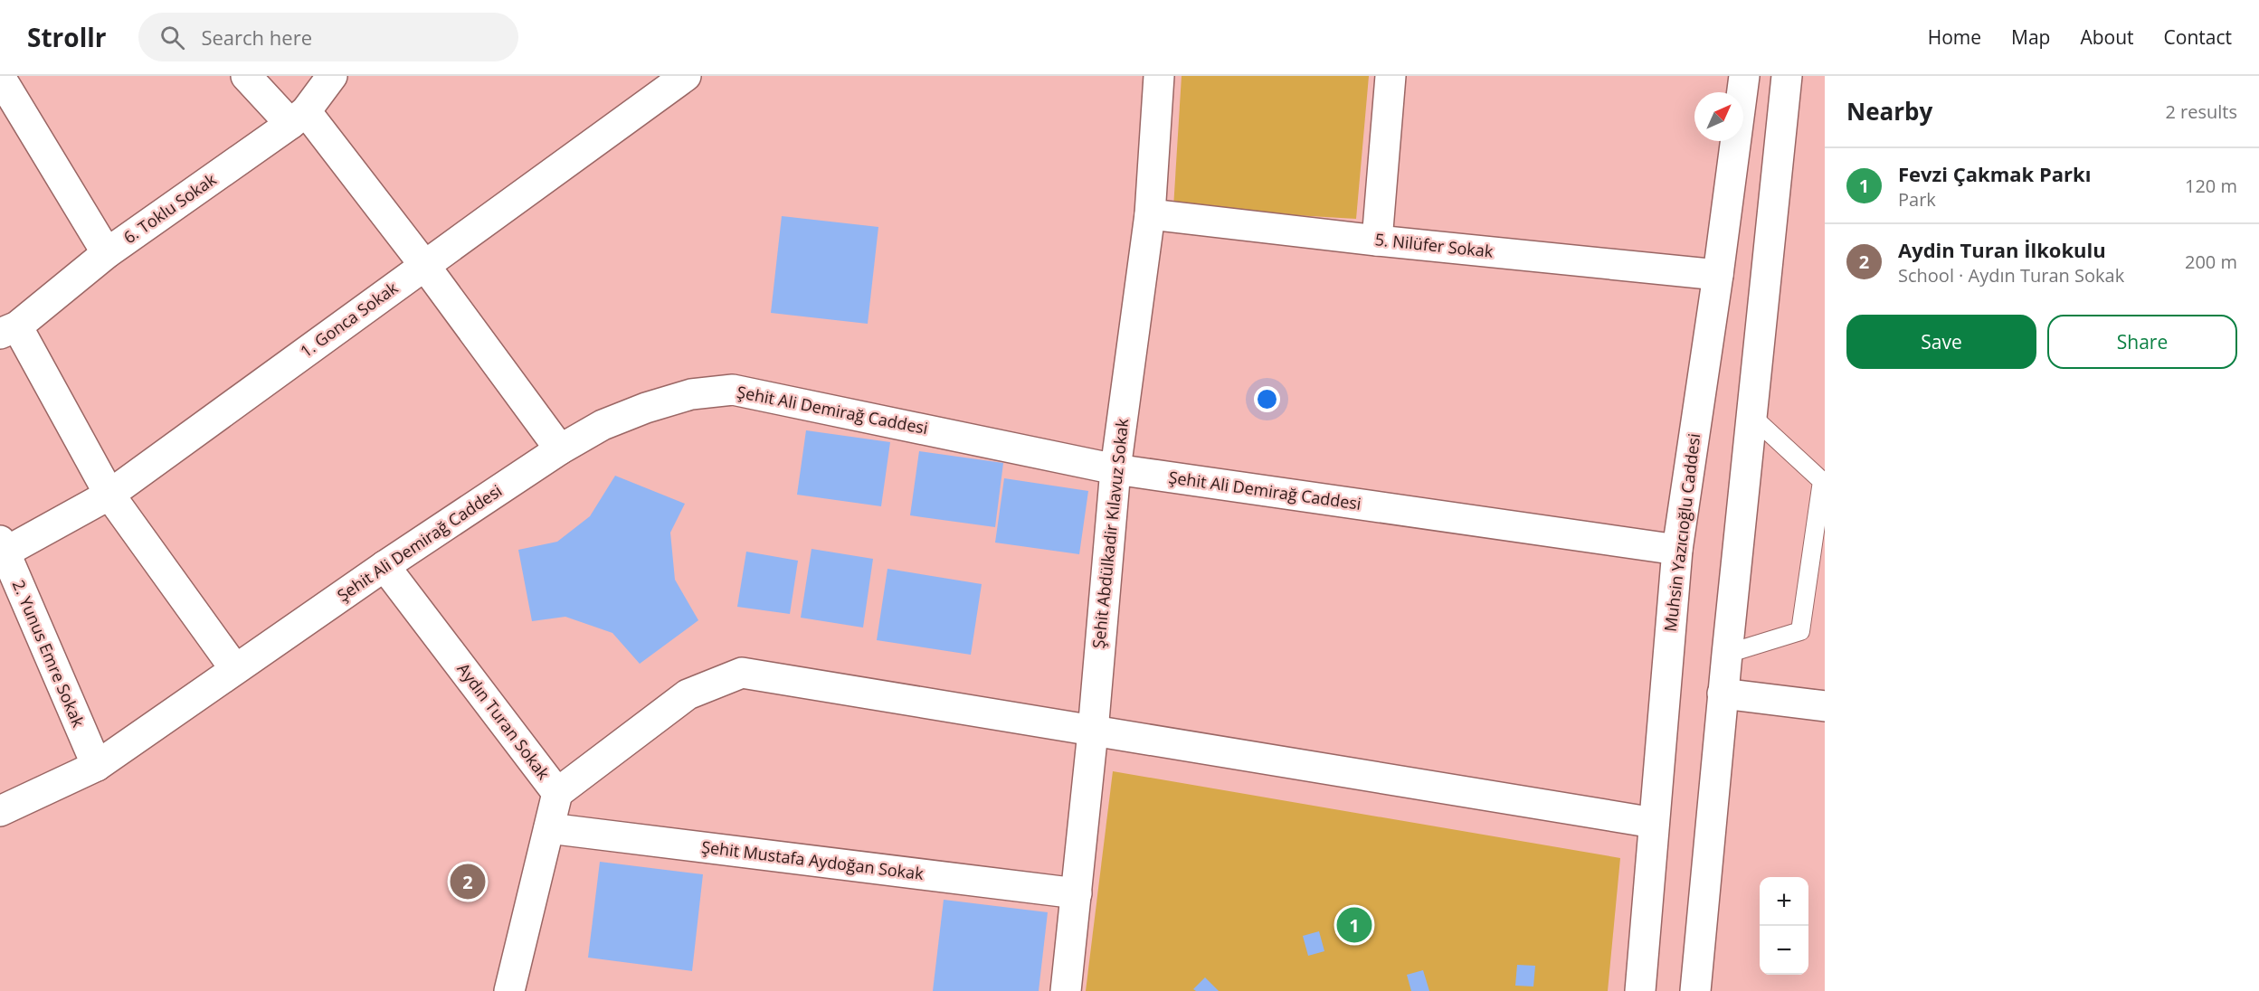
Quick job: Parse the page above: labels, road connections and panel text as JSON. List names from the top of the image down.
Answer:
{
  "streets": {
    "street": [
      "6. Toklu Sokak",
      "5. Nilüfer Sokak",
      "1. Gonca Sokak",
      "Şehit Ali Demirağ Caddesi",
      "Muhsin Yazıcıoğlu Caddesi",
      "Şehit Abdülkadir Kılavuz Sokak",
      "2. Yunus Emre Sokak",
      "Aydın Turan Sokak",
      "Şehit Mustafa Aydoğan Sokak"
    ]
  },
  "crossings": [
    ["5. Nilüfer Sokak", "Muhsin Yazıcıoğlu Caddesi"],
    ["5. Nilüfer Sokak", "Şehit Abdülkadir Kılavuz Sokak"],
    ["1. Gonca Sokak", "2. Yunus Emre Sokak"],
    ["Şehit Ali Demirağ Caddesi", "Muhsin Yazıcıoğlu Caddesi"],
    ["Şehit Ali Demirağ Caddesi", "Şehit Abdülkadir Kılavuz Sokak"],
    ["Şehit Ali Demirağ Caddesi", "2. Yunus Emre Sokak"],
    ["Şehit Ali Demirağ Caddesi", "Aydın Turan Sokak"],
    ["Şehit Abdülkadir Kılavuz Sokak", "Şehit Mustafa Aydoğan Sokak"],
    ["Aydın Turan Sokak", "Şehit Mustafa Aydoğan Sokak"]
  ],
  "north": "top right",
  "page": {
    "header": "Strollr",
    "search": "Search here",
    "nav": [
      "Home",
      "Map",
      "About",
      "Contact"
    ],
    "heading": ["Nearby", "2 results"],
    "list": [
      {
        "mark": "1",
        "name": "Fevzi Çakmak Parkı",
        "note": "Park",
        "value": "120 m"
      },
      {
        "mark": "2",
        "name": "Aydin Turan İlkokulu",
        "note": "School · Aydın Turan Sokak",
        "value": "200 m"
      }
    ],
    "buttons": ["Save", "Share"],
    "pins": ["2", "1"],
    "map_buttons": ["+", "−"]
  }
}
